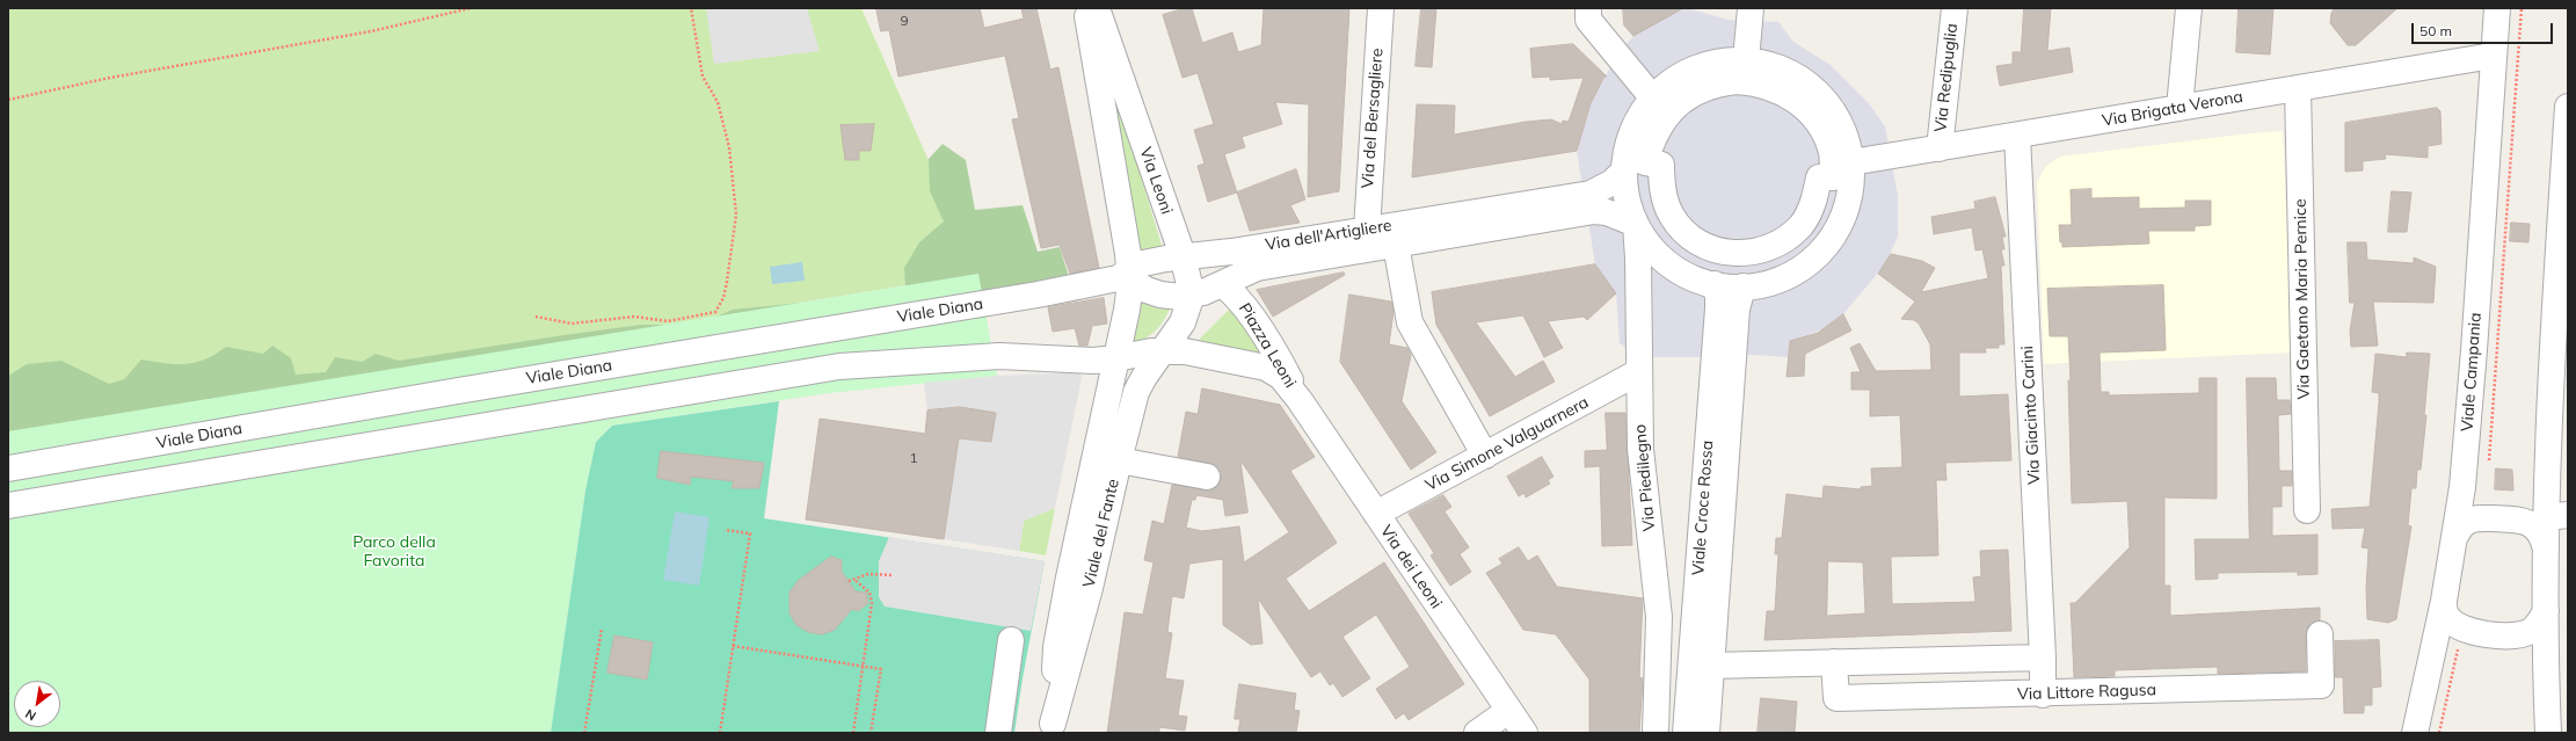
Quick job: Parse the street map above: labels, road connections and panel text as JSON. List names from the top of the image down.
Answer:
{
  "streets": {
    "street": [
      "Via Redipuglia",
      "Via Brigata Verona",
      "Via del Bersagliere",
      "Via Leoni",
      "Via dell'Artigliere",
      "Via Gaetano Maria Pernice",
      "Viale Diana",
      "Piazza Leoni",
      "Viale Campania",
      "Via Giacinto Carini",
      "Via Simone Valguarnera",
      "Via Piedilegno",
      "Viale Croce Rossa",
      "Viale del Fante",
      "Via dei Leoni",
      "Via Littore Ragusa"
    ]
  },
  "crossings": [
    ["Via Redipuglia", "Via Brigata Verona"],
    ["Via Brigata Verona", "Via Gaetano Maria Pernice"],
    ["Via Brigata Verona", "Viale Campania"],
    ["Via Brigata Verona", "Via Giacinto Carini"],
    ["Via del Bersagliere", "Via dell'Artigliere"],
    ["Via Leoni", "Via dell'Artigliere"],
    ["Via dell'Artigliere", "Viale Diana"],
    ["Via dell'Artigliere", "Piazza Leoni"],
    ["Via dell'Artigliere", "Via Piedilegno"],
    ["Piazza Leoni", "Viale del Fante"],
    ["Piazza Leoni", "Via dei Leoni"],
    ["Via Giacinto Carini", "Via Littore Ragusa"],
    ["Via Simone Valguarnera", "Via Piedilegno"],
    ["Via Simone Valguarnera", "Via dei Leoni"]
  ],
  "parks": ["Parco della Favorita"],
  "house_numbers": ["9", "1"],
  "scale_bar": "50 m",
  "north": "bottom left"
}
